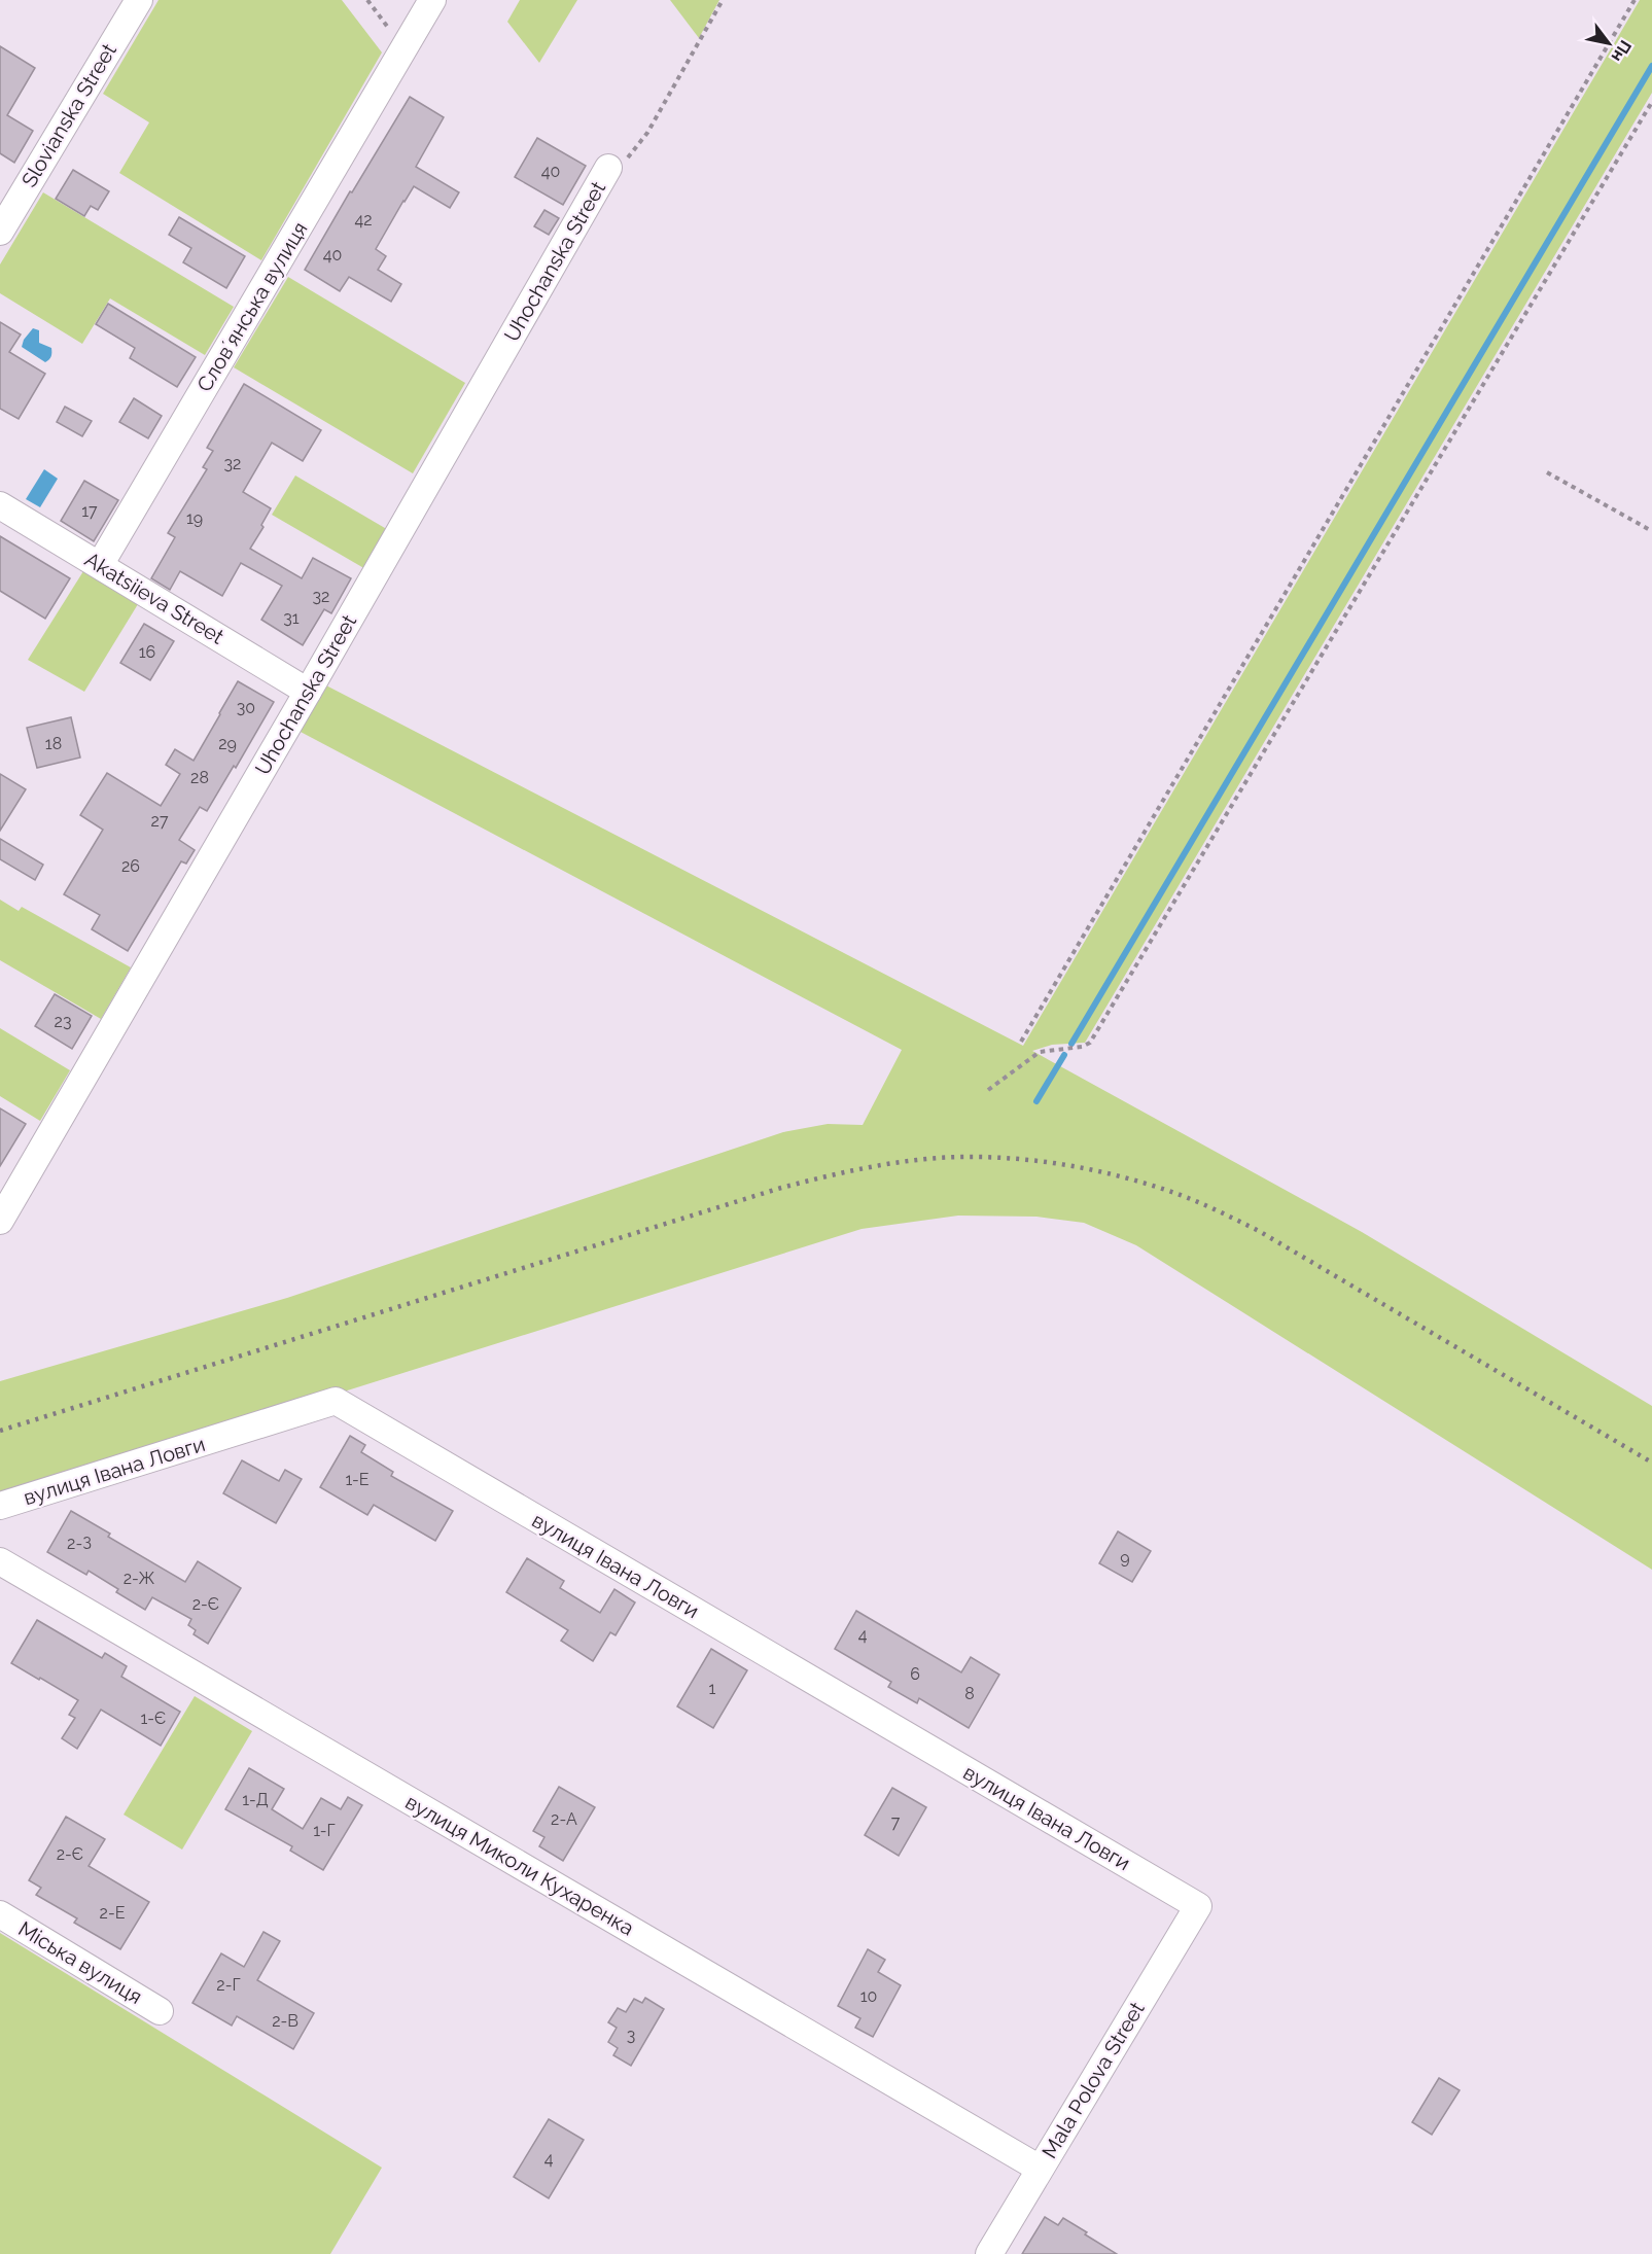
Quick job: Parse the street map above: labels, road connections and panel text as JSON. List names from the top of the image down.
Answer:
{
  "streets": {
    "street": [
      "Slovianska Street",
      "Uhochanska Street",
      "Словʼянська вулиця",
      "Akatsiieva Street",
      "вулиця Івана Ловги",
      "вулиця Миколи Кухаренка",
      "Міська вулиця",
      "Mala Polova Street"
    ]
  },
  "crossings": [
    ["Uhochanska Street", "Akatsiieva Street"],
    ["Словʼянська вулиця", "Akatsiieva Street"],
    ["вулиця Івана Ловги", "Mala Polova Street"],
    ["вулиця Миколи Кухаренка", "Mala Polova Street"]
  ],
  "house_numbers": [
    "40",
    "42",
    "40",
    "32",
    "17",
    "19",
    "32",
    "31",
    "16",
    "30",
    "18",
    "29",
    "28",
    "27",
    "26",
    "23",
    "1-Е",
    "2-З",
    "9",
    "2-Ж",
    "2-Є",
    "4",
    "6",
    "1",
    "8",
    "1-Є",
    "1-Д",
    "2-А",
    "7",
    "1-Г",
    "2-Є",
    "2-Е",
    "2-Г",
    "10",
    "2-В",
    "3",
    "4"
  ],
  "north": "bottom right"
}
